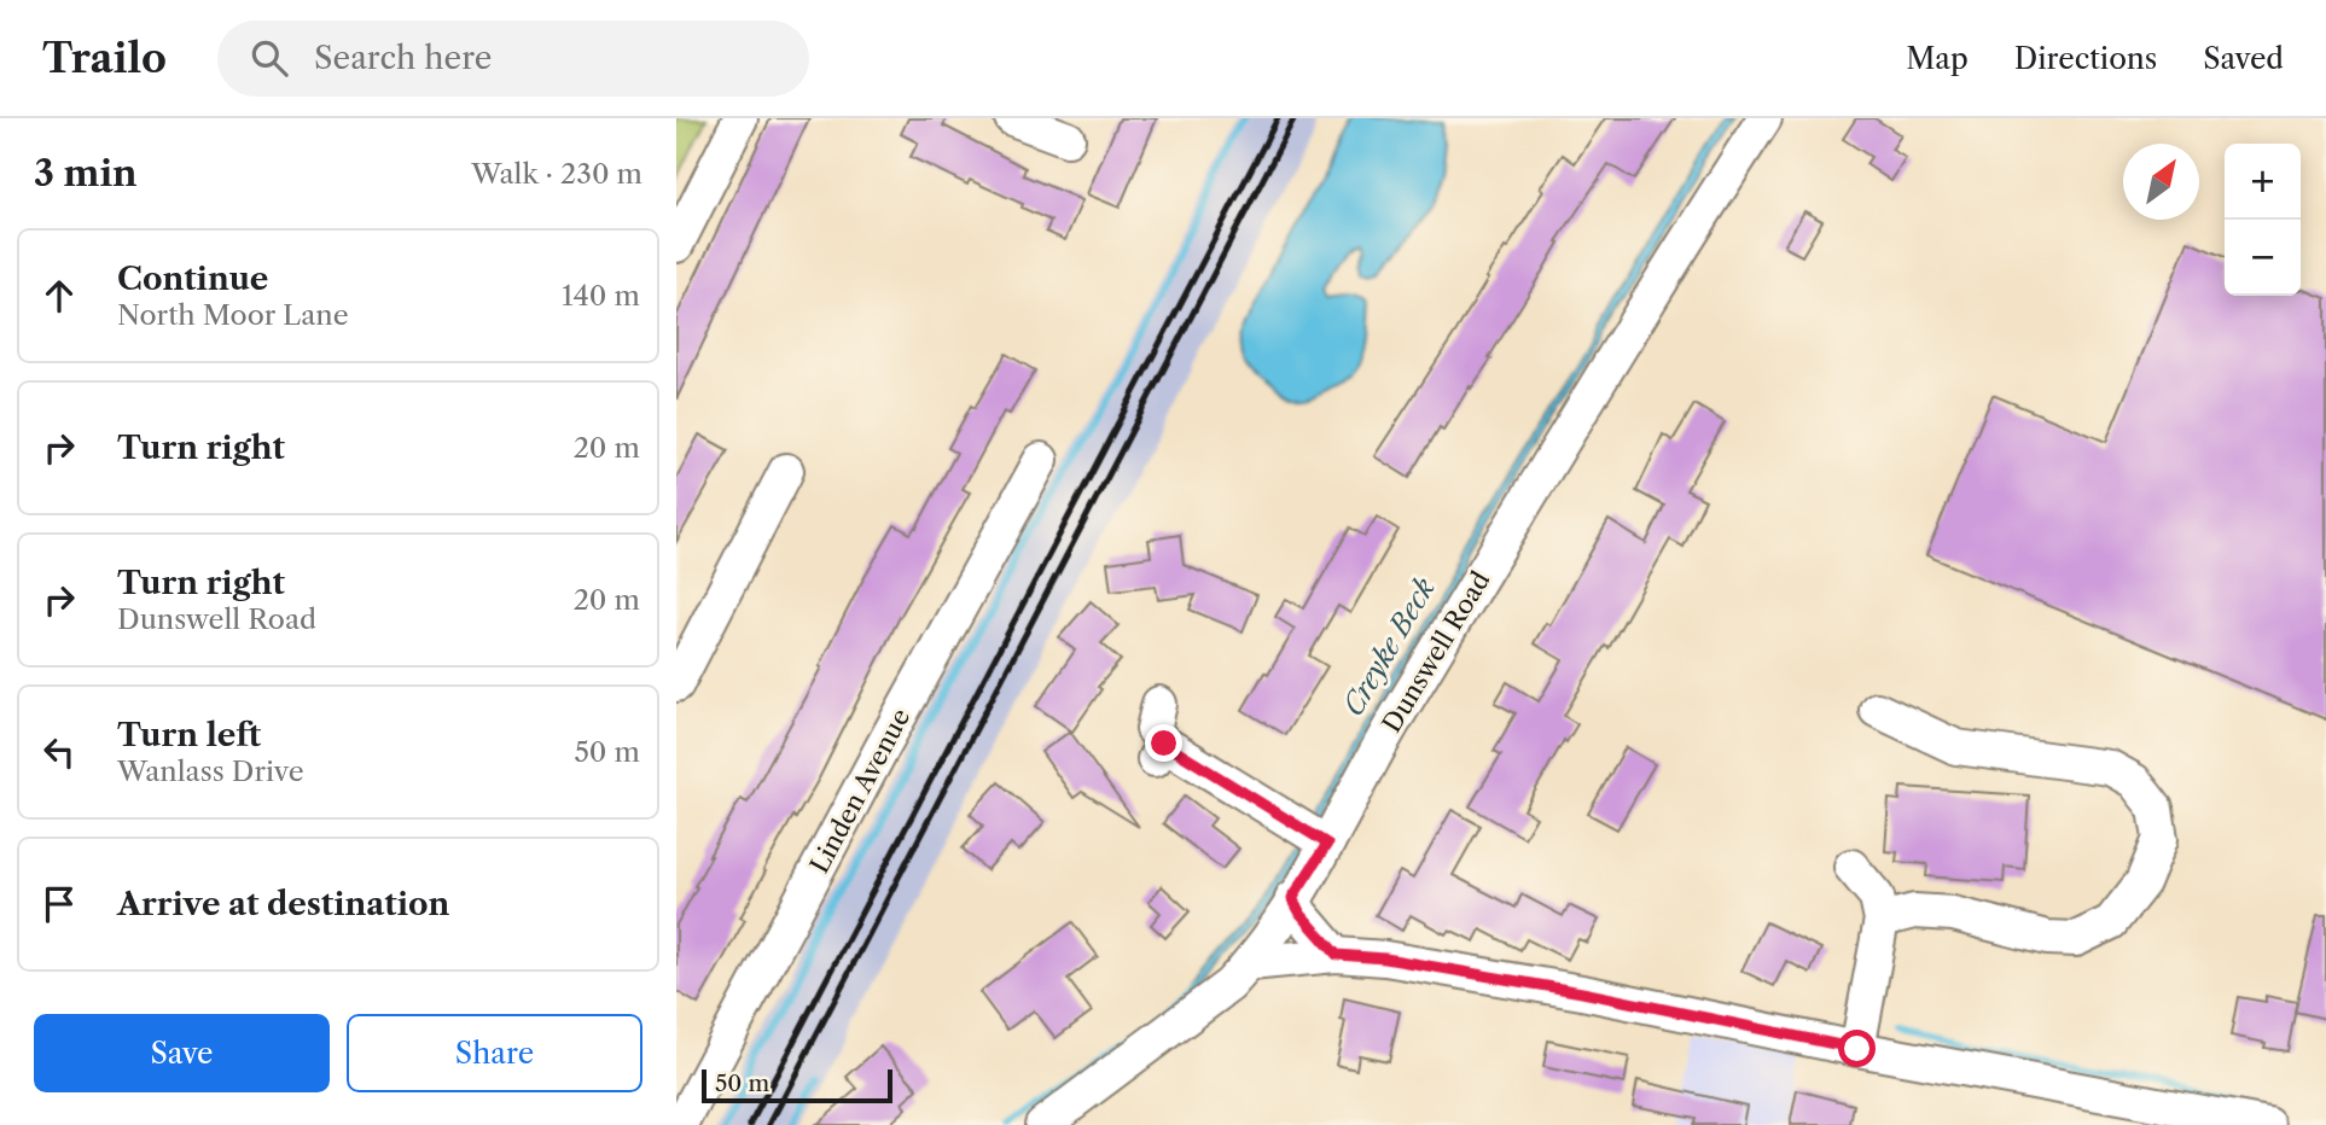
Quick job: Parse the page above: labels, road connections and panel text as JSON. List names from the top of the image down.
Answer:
{
  "streets": {
    "street": ["Dunswell Road", "Linden Avenue"]
  },
  "water": ["Creyke Beck"],
  "scale_bar": "50 m",
  "north": "top right",
  "page": {
    "header": "Trailo",
    "search": "Search here",
    "nav": ["Map", "Directions", "Saved"],
    "heading": ["3 min", "Walk · 230 m"],
    "map_buttons": ["+", "−"],
    "list": [
      ["Continue", "North Moor Lane", "140 m"],
      ["Turn right", "20 m"],
      ["Turn right", "Dunswell Road", "20 m"],
      ["Turn left", "Wanlass Drive", "50 m"],
      "Arrive at destination"
    ],
    "buttons": ["Save", "Share"],
    "scale": "50 m"
  }
}
